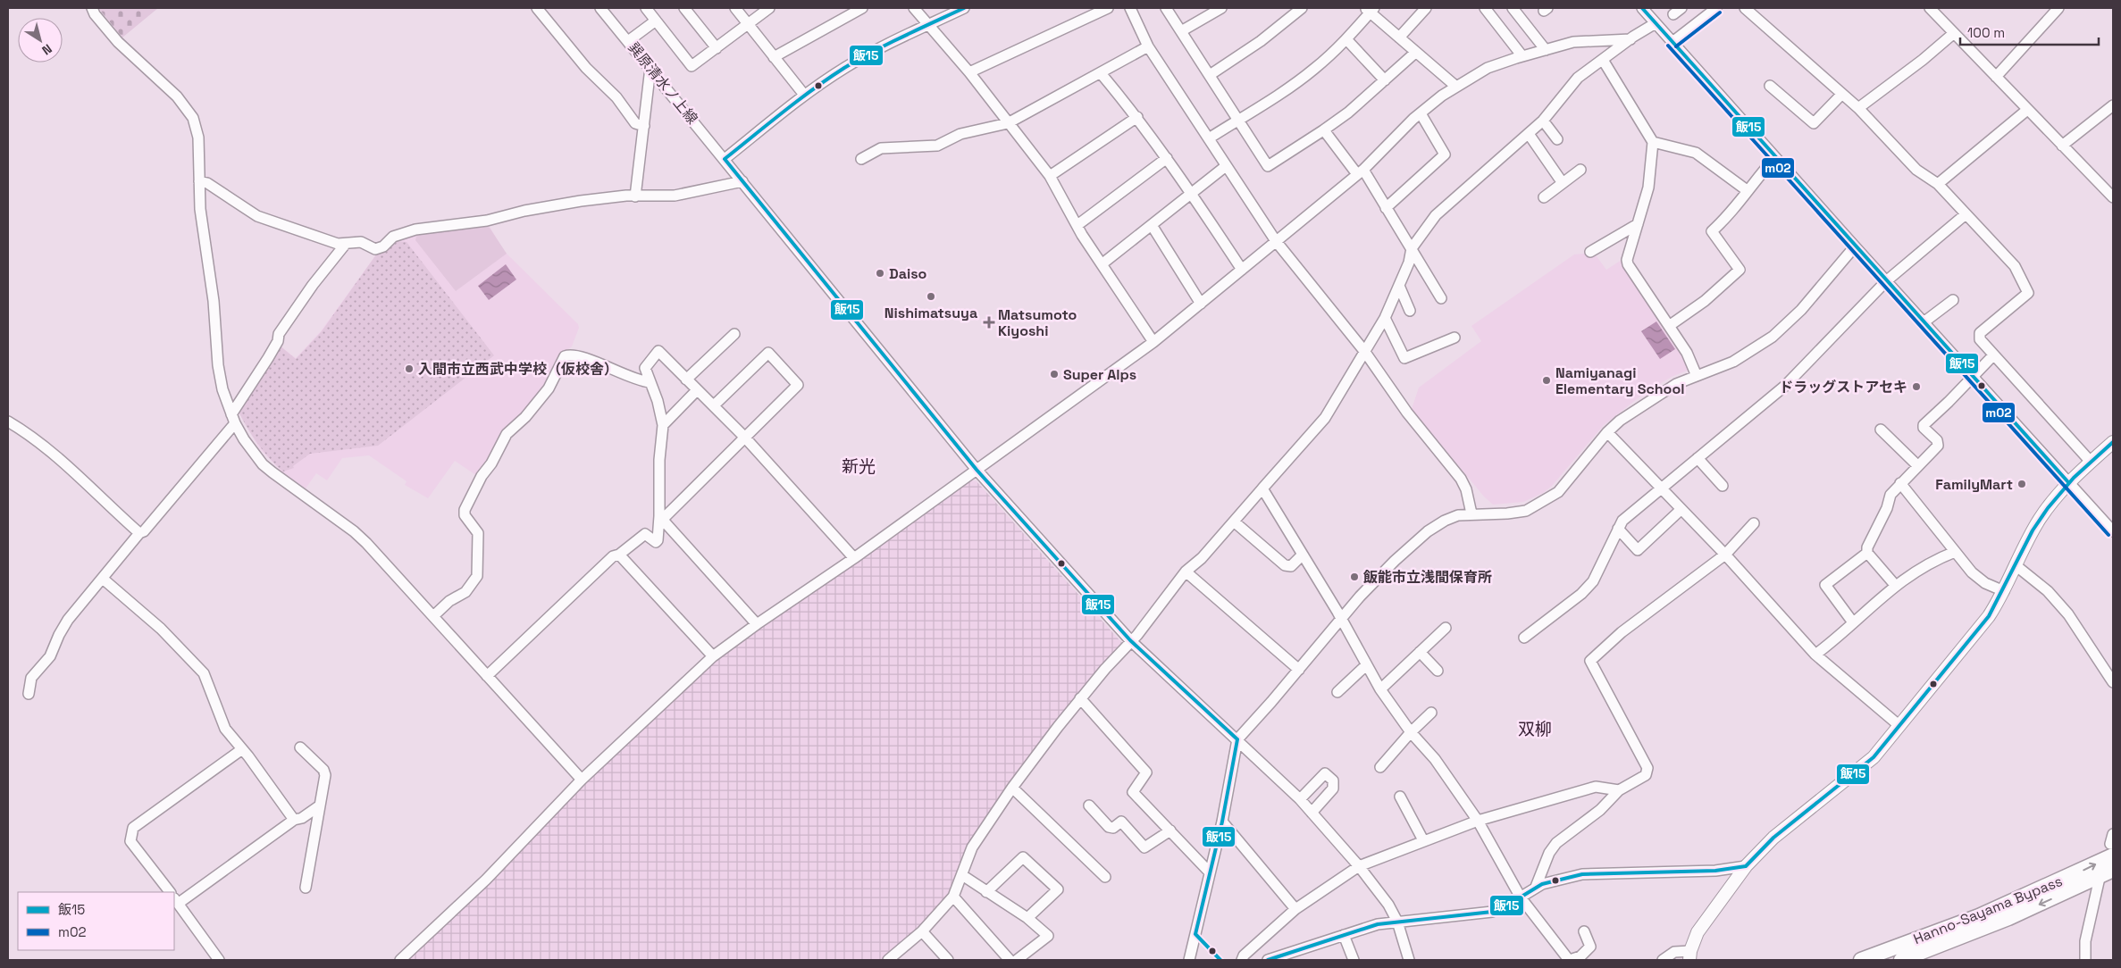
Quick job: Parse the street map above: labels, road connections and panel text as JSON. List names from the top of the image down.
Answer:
{
  "streets": {
    "highway": ["Hanno-Sayama Bypass"],
    "street": ["巽原清水ノ上線"]
  },
  "districts": ["新光", "双柳"],
  "places": {
    "other": [
      "Daiso",
      "Nishimatsuya",
      "入間市立西武中学校（仮校舎）",
      "Super Alps",
      "Namiyanagi Elementary School",
      "ドラッグストアセキ",
      "FamilyMart",
      "飯能市立浅間保育所"
    ],
    "health": ["Matsumoto Kiyoshi"]
  },
  "lines": ["transit line 飯15", "transit line m02"],
  "legend": ["飯15", "m02"],
  "scale_bar": "100 m",
  "north": "bottom right"
}
